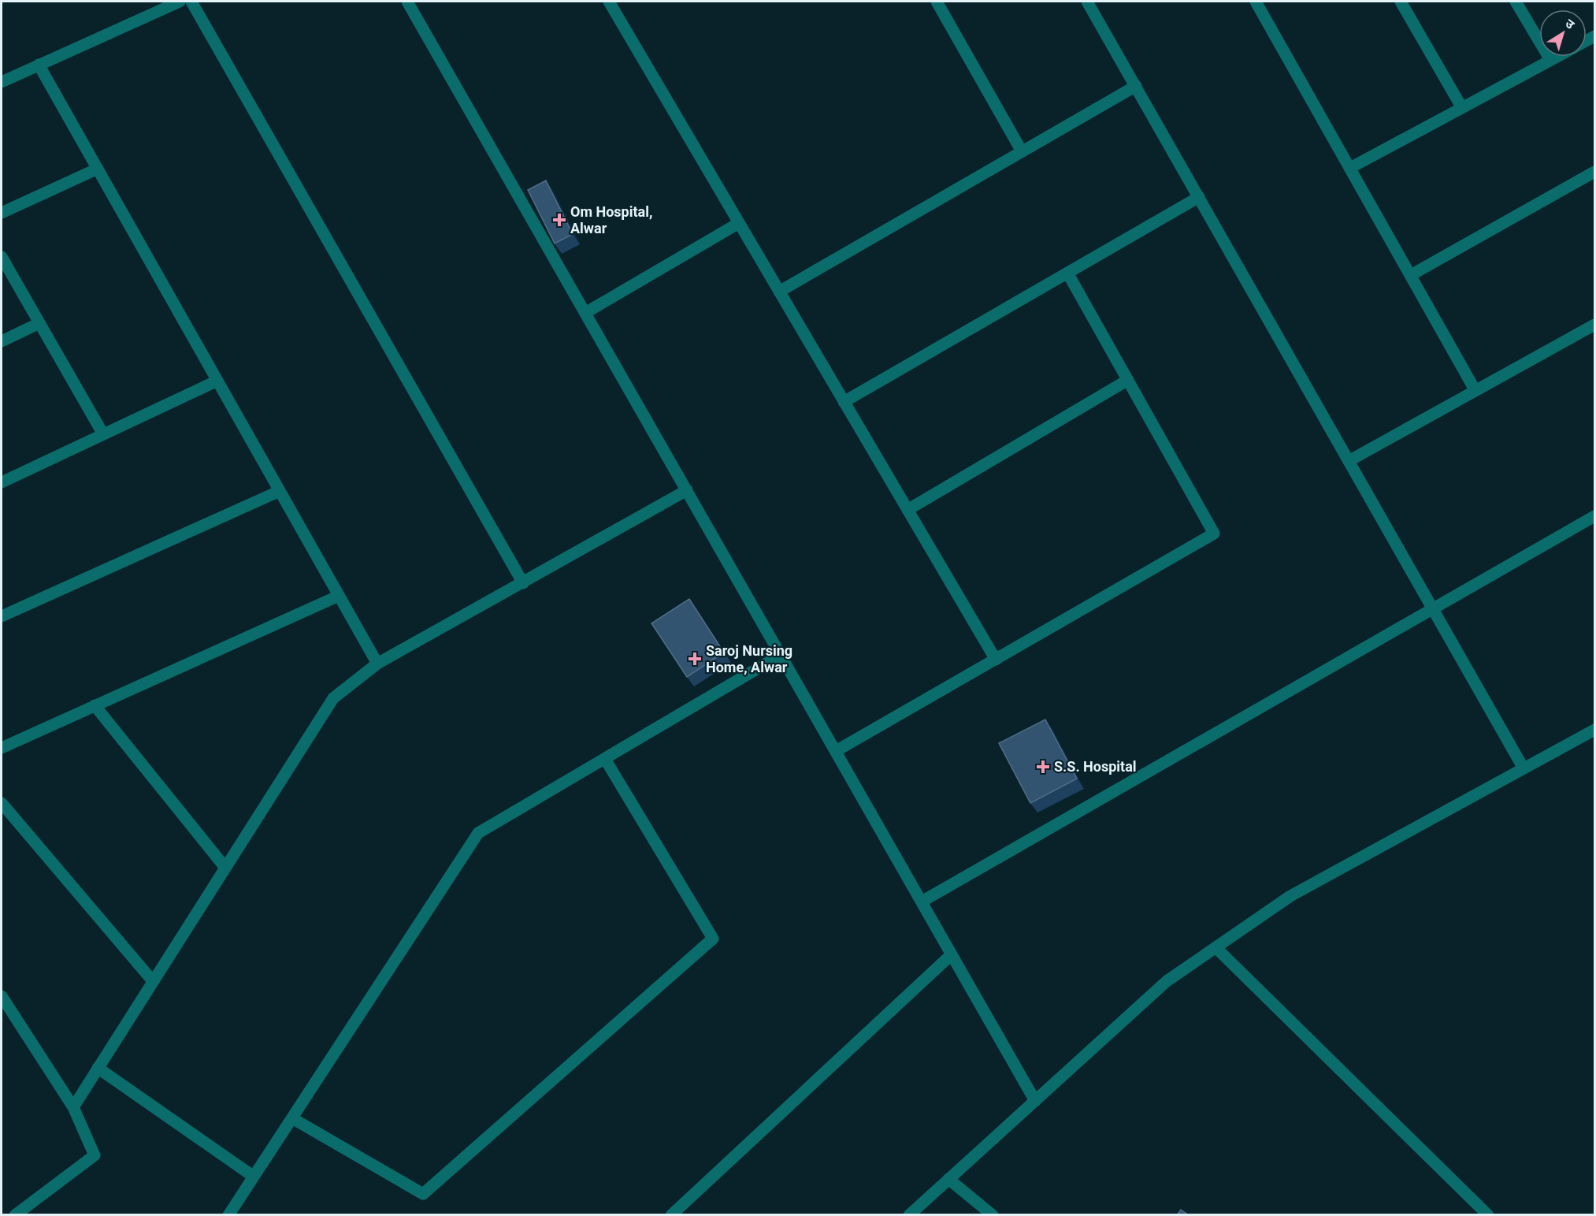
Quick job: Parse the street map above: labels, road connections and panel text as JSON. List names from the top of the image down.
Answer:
{
  "places": {
    "health": ["Om Hospital, Alwar", "Saroj Nursing Home, Alwar", "S.S. Hospital"]
  },
  "north": "top right"
}
